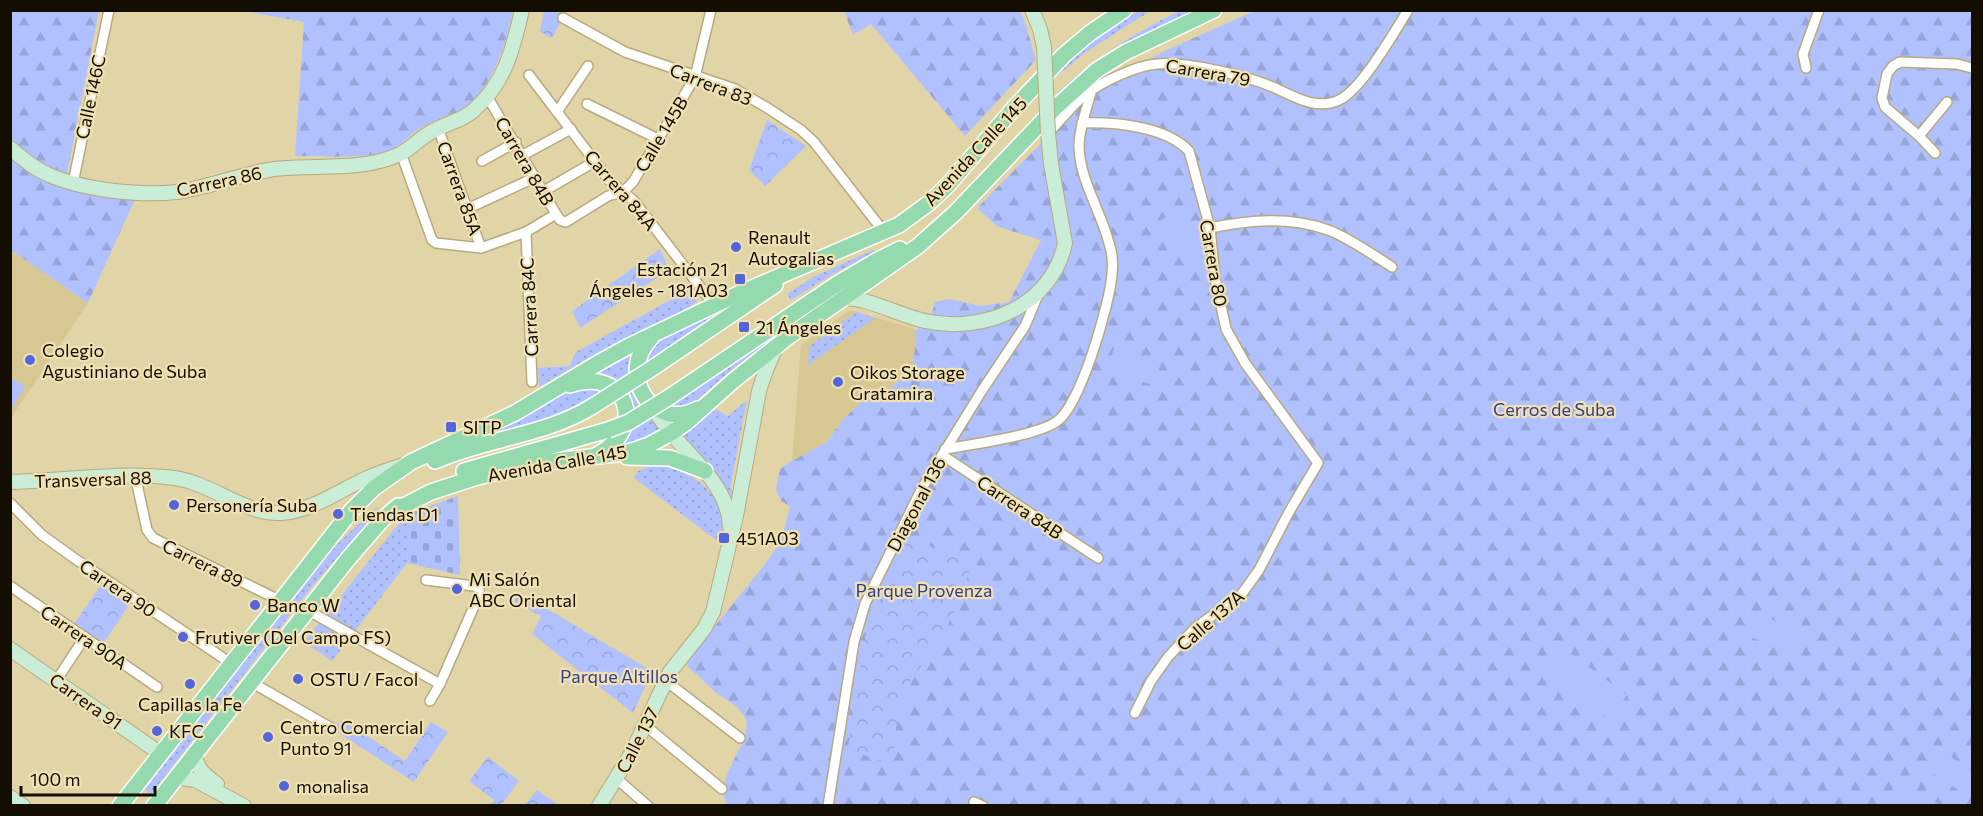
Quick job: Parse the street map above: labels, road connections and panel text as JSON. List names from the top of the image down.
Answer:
{
  "streets": {
    "main road": ["Avenida Calle 145"],
    "street": [
      "Carrera 79",
      "Carrera 83",
      "Calle 146C",
      "Calle 145B",
      "Carrera 84B",
      "Carrera 86",
      "Carrera 85A",
      "Carrera 84A",
      "Carrera 80",
      "Carrera 84C",
      "Transversal 88",
      "Diagonal 136",
      "Carrera 89",
      "Carrera 90",
      "Calle 137A",
      "Carrera 90A",
      "Carrera 91",
      "Calle 137"
    ]
  },
  "crossings": [
    ["Carrera 79", "Diagonal 136"],
    ["Carrera 83", "Calle 145B"],
    ["Carrera 83", "Avenida Calle 145"],
    ["Calle 146C", "Carrera 86"],
    ["Calle 145B", "Carrera 84B"],
    ["Calle 145B", "Carrera 84A"],
    ["Avenida Calle 145", "Carrera 84A"],
    ["Avenida Calle 145", "Transversal 88"],
    ["Avenida Calle 145", "Diagonal 136"],
    ["Avenida Calle 145", "Carrera 89"],
    ["Avenida Calle 145", "Carrera 90"],
    ["Avenida Calle 145", "Carrera 91"],
    ["Avenida Calle 145", "Calle 137"],
    ["Carrera 84B", "Carrera 86"],
    ["Carrera 84B", "Diagonal 136"],
    ["Carrera 86", "Carrera 85A"],
    ["Carrera 80", "Calle 137A"],
    ["Transversal 88", "Carrera 89"]
  ],
  "parks": ["Cerros de Suba", "Parque Provenza", "Parque Altillos"],
  "places": {
    "other": [
      "Renault Autogalias",
      "Colegio Agustiniano de Suba",
      "Oikos Storage Gratamira",
      "Personería Suba",
      "Tiendas D1",
      "Mi Salón ABC Oriental",
      "Banco W",
      "Frutiver (Del Campo FS)",
      "OSTU / Facol",
      "Capillas la Fe",
      "KFC",
      "Centro Comercial Punto 91",
      "monalisa"
    ],
    "transit": [
      "Estación 21 Ángeles - 181A03",
      "21 Ángeles",
      "SITP",
      "451A03"
    ]
  },
  "scale_bar": "100 m"
}
